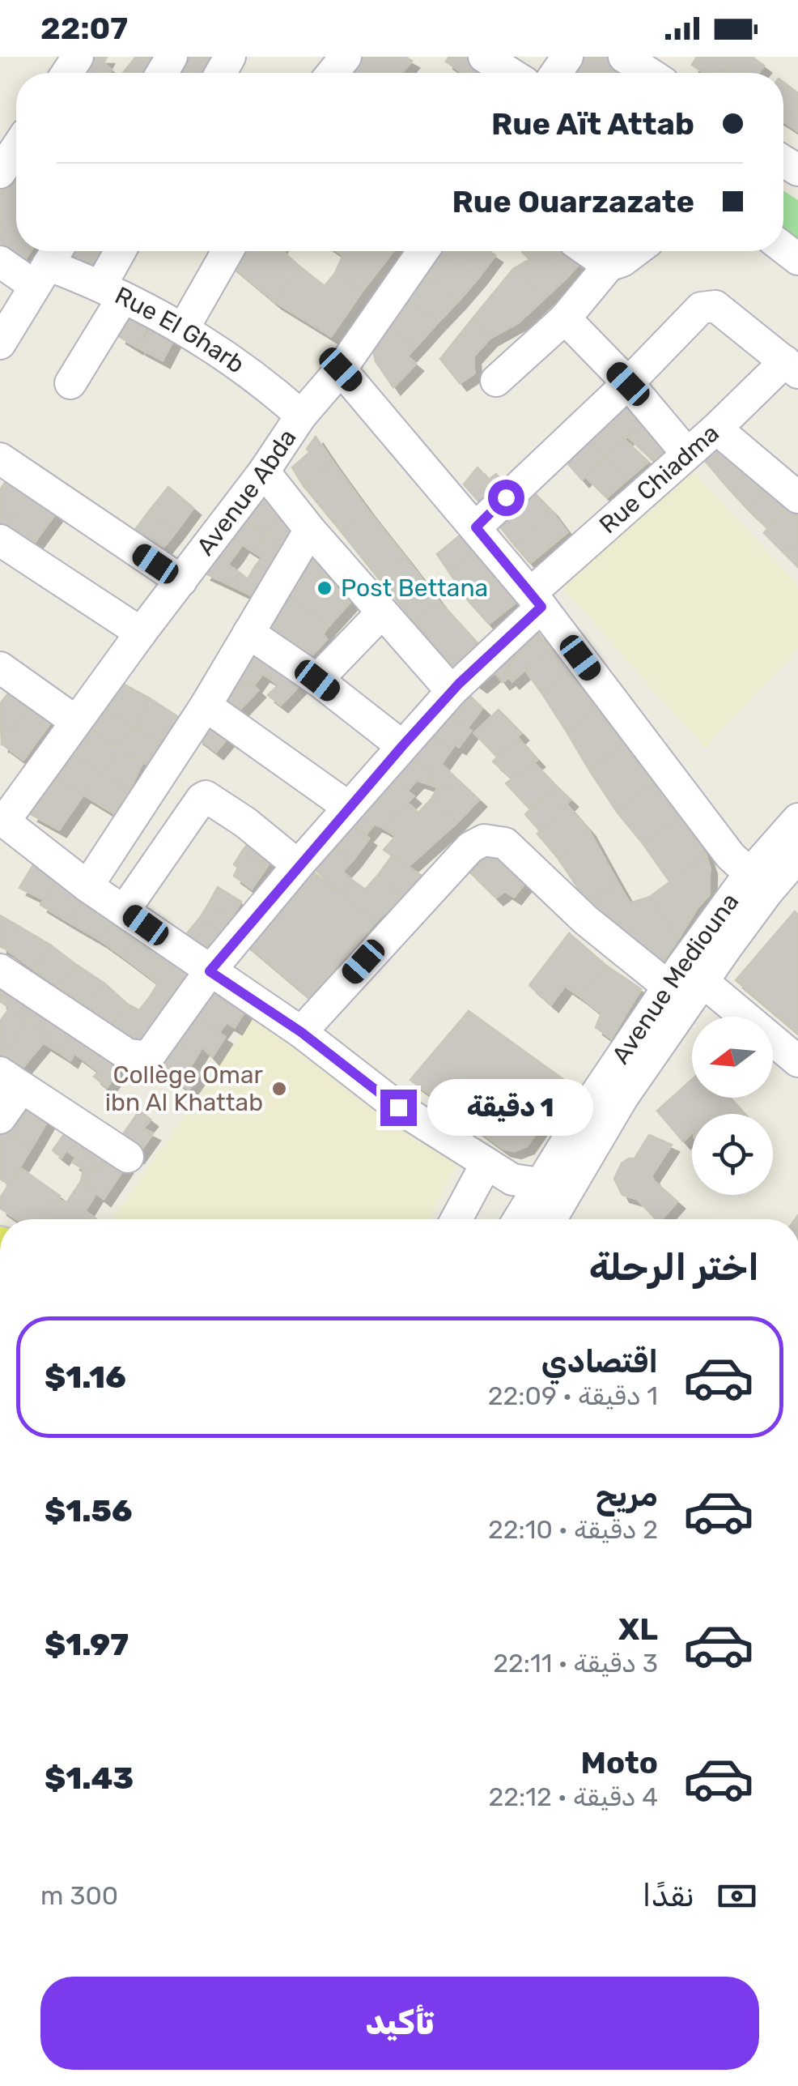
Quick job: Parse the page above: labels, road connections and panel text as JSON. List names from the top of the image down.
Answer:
{
  "streets": {
    "street": [
      "Rue El Gharb",
      "Rue Chiadma",
      "Avenue Abda",
      "Avenue Mediouna"
    ]
  },
  "crossings": [
    ["Rue El Gharb", "Avenue Abda"]
  ],
  "places": ["Post Bettana", "Collège Omar ibn Al Khattab"],
  "north": "left",
  "page": {
    "status": "22:07",
    "banner": ["Rue Aït Attab", "Rue Ouarzazate"],
    "bubble": "1 دقيقة",
    "heading": "اختر الرحلة",
    "list": [
      {
        "name": "اقتصادي",
        "note": "1 دقيقة · 22:09",
        "value": "$1.16"
      },
      {
        "name": "مريح",
        "note": "2 دقيقة · 22:10",
        "value": "$1.56"
      },
      {
        "name": "XL",
        "note": "3 دقيقة · 22:11",
        "value": "$1.97"
      },
      {
        "name": "Moto",
        "note": "4 دقيقة · 22:12",
        "value": "$1.43"
      }
    ],
    "pay": ["نقدًا", "300 m"],
    "buttons": "تأكيد"
  }
}
